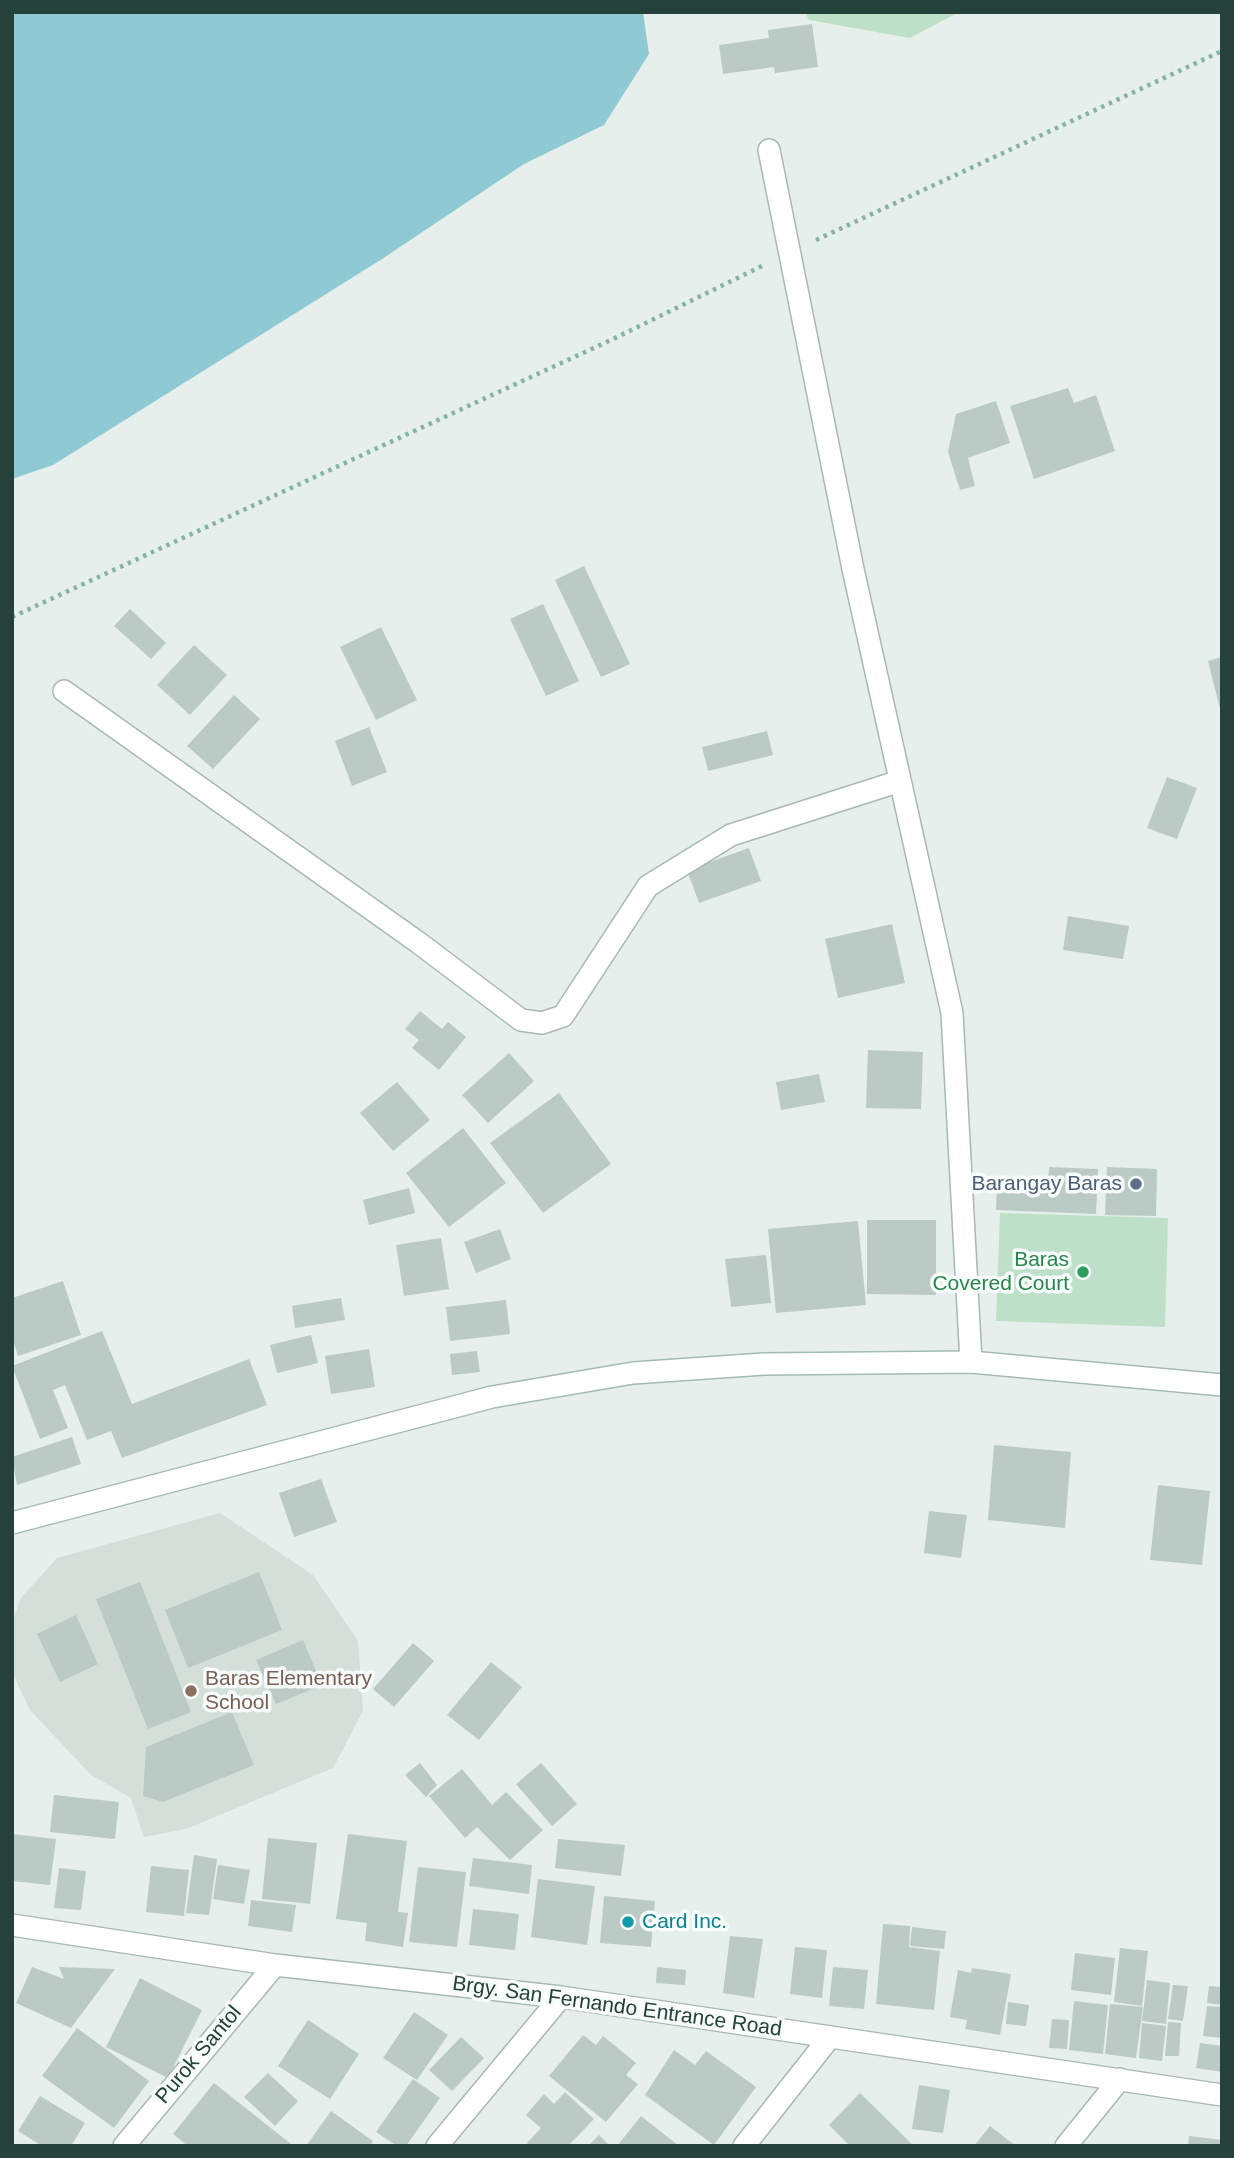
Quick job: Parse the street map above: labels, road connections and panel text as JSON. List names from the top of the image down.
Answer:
{
  "streets": {
    "street": ["Brgy. San Fernando Entrance Road", "Purok Santol"]
  },
  "crossings": [
    ["Brgy. San Fernando Entrance Road", "Purok Santol"]
  ],
  "places": [
    "Barangay Baras",
    "Baras Covered Court",
    "Baras Elementary School",
    "Card Inc."
  ]
}
